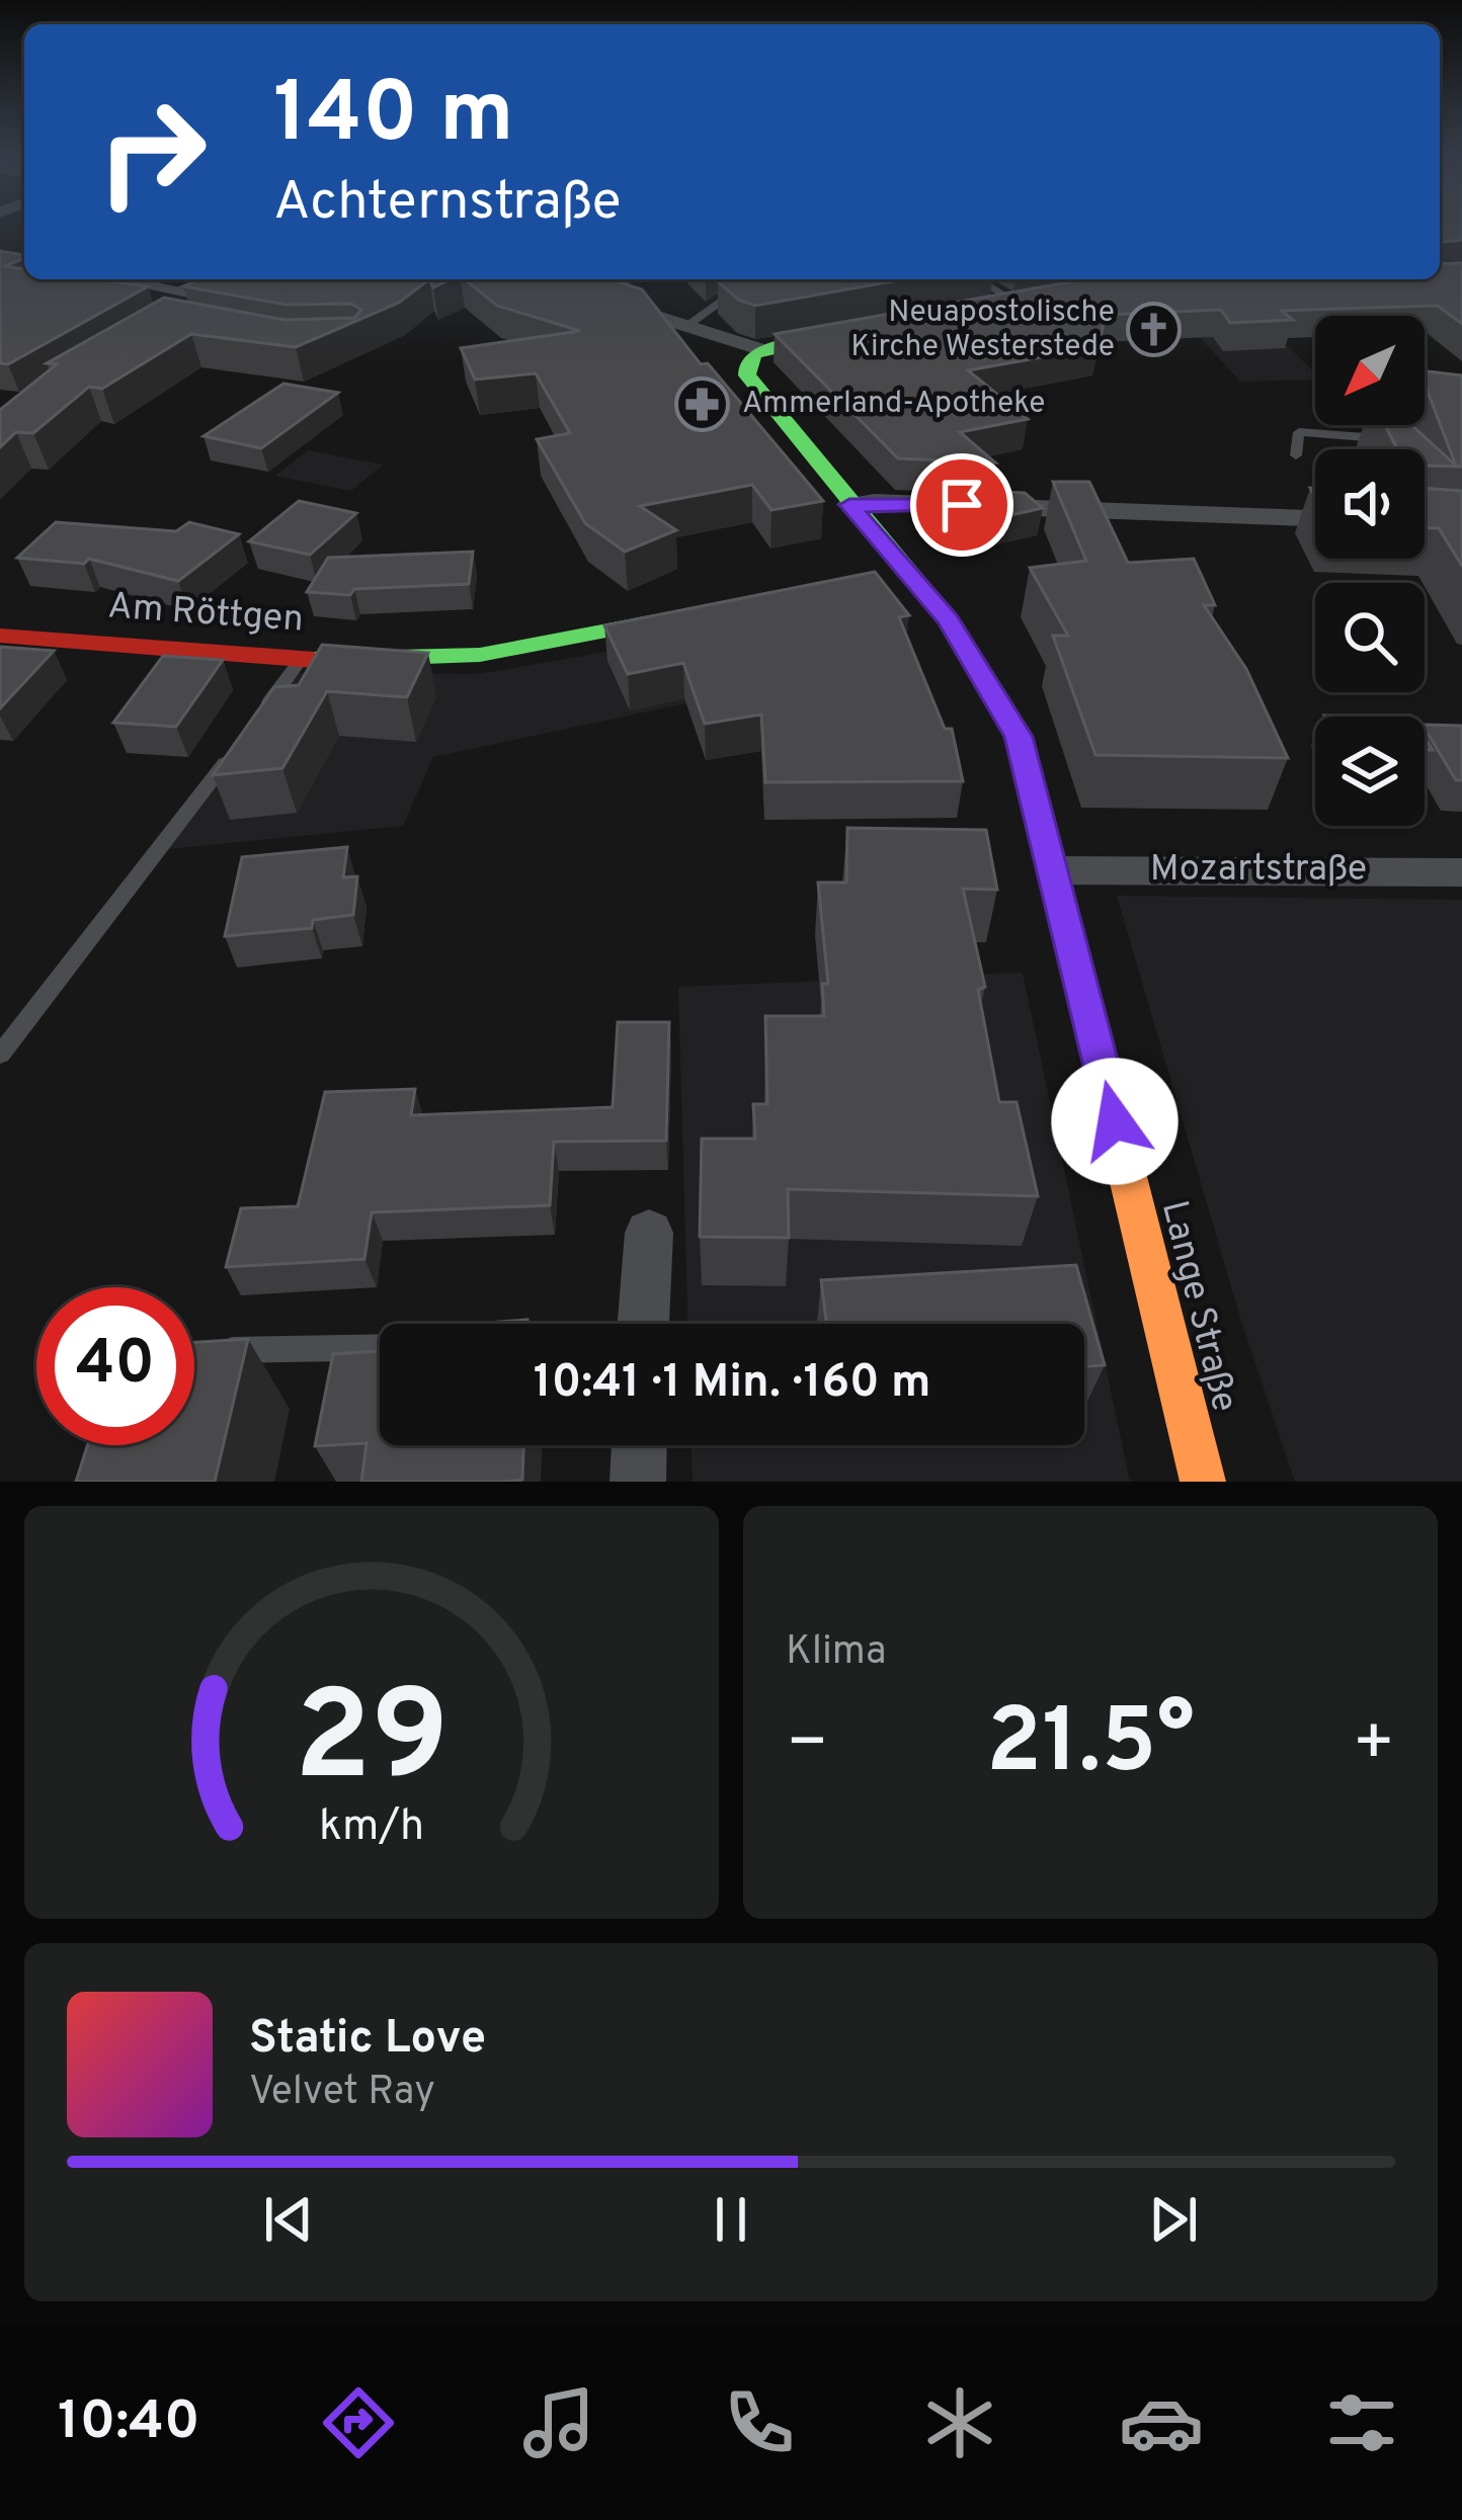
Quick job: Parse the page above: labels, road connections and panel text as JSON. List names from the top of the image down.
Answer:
{
  "streets": {
    "street": ["Am Röttgen", "Mozartstraße", "Lange Straße"]
  },
  "crossings": [
    ["Mozartstraße", "Lange Straße"]
  ],
  "places": {
    "church": ["Neuapostolische Kirche Westerstede"],
    "pharmacy": ["Ammerland-Apotheke"]
  },
  "north": "bottom left",
  "page": {
    "turn": ["140 m", "Achternstraße"],
    "limit": "40",
    "trip": "10:41 · 1 Min. · 160 m",
    "tile": "Klima",
    "heat": ["−", "21.5°", "+"],
    "song": ["Static Love", "Velvet Ray"],
    "tabs": "10:40",
    "gauge": ["29", "km/h"]
  }
}
